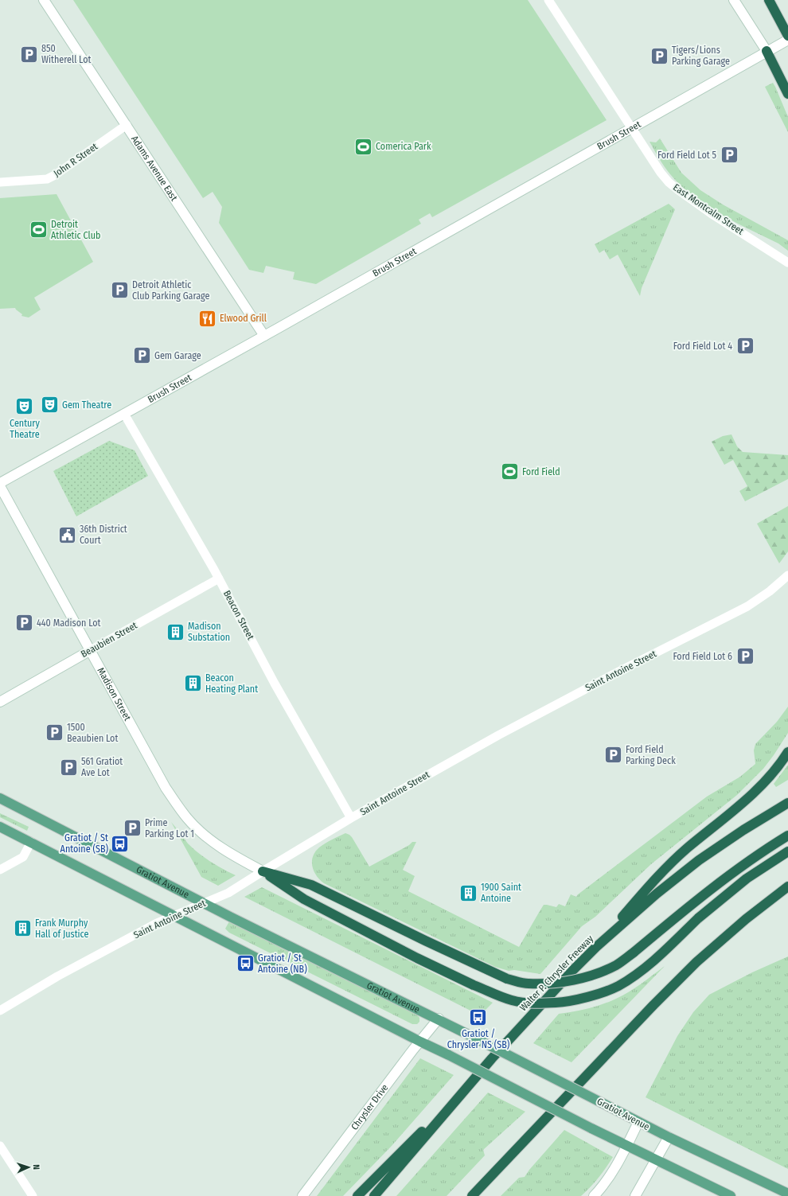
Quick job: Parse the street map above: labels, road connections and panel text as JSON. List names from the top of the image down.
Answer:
{
  "streets": {
    "highway": ["Walter P. Chrysler Freeway"],
    "main road": ["Gratiot Avenue"],
    "street": [
      "Brush Street",
      "John R Street",
      "Adams Avenue East",
      "East Montcalm Street",
      "Beacon Street",
      "Beaubien Street",
      "Saint Antoine Street",
      "Madison Street",
      "Chrysler Drive"
    ]
  },
  "crossings": [
    ["Brush Street", "Adams Avenue East"],
    ["Brush Street", "East Montcalm Street"],
    ["Brush Street", "Beacon Street"],
    ["John R Street", "Adams Avenue East"],
    ["Beacon Street", "Beaubien Street"],
    ["Beacon Street", "Saint Antoine Street"],
    ["Beaubien Street", "Madison Street"],
    ["Saint Antoine Street", "Madison Street"],
    ["Saint Antoine Street", "Gratiot Avenue"],
    ["Gratiot Avenue", "Chrysler Drive"]
  ],
  "places": {
    "parking": [
      "850 Witherell Lot",
      "Tigers/Lions Parking Garage",
      "Ford Field Lot 5",
      "Detroit Athletic Club Parking Garage",
      "Ford Field Lot 4",
      "Gem Garage",
      "440 Madison Lot",
      "Ford Field Lot 6",
      "1500 Beaubien Lot",
      "Ford Field Parking Deck",
      "561 Gratiot Ave Lot",
      "Prime Parking Lot 1"
    ],
    "sports": ["Comerica Park", "Detroit Athletic Club", "Ford Field"],
    "restaurant": ["Elwood Grill"],
    "theatre": ["Gem Theatre", "Century Theatre"],
    "public building": ["36th District Court"],
    "building": [
      "Madison Substation",
      "Beacon Heating Plant",
      "1900 Saint Antoine",
      "Frank Murphy Hall of Justice"
    ],
    "bus stop": ["Gratiot / St Antoine (SB)", "Gratiot / St Antoine (NB)", "Gratiot / Chrysler NS (SB)"]
  },
  "north": "right"
}
